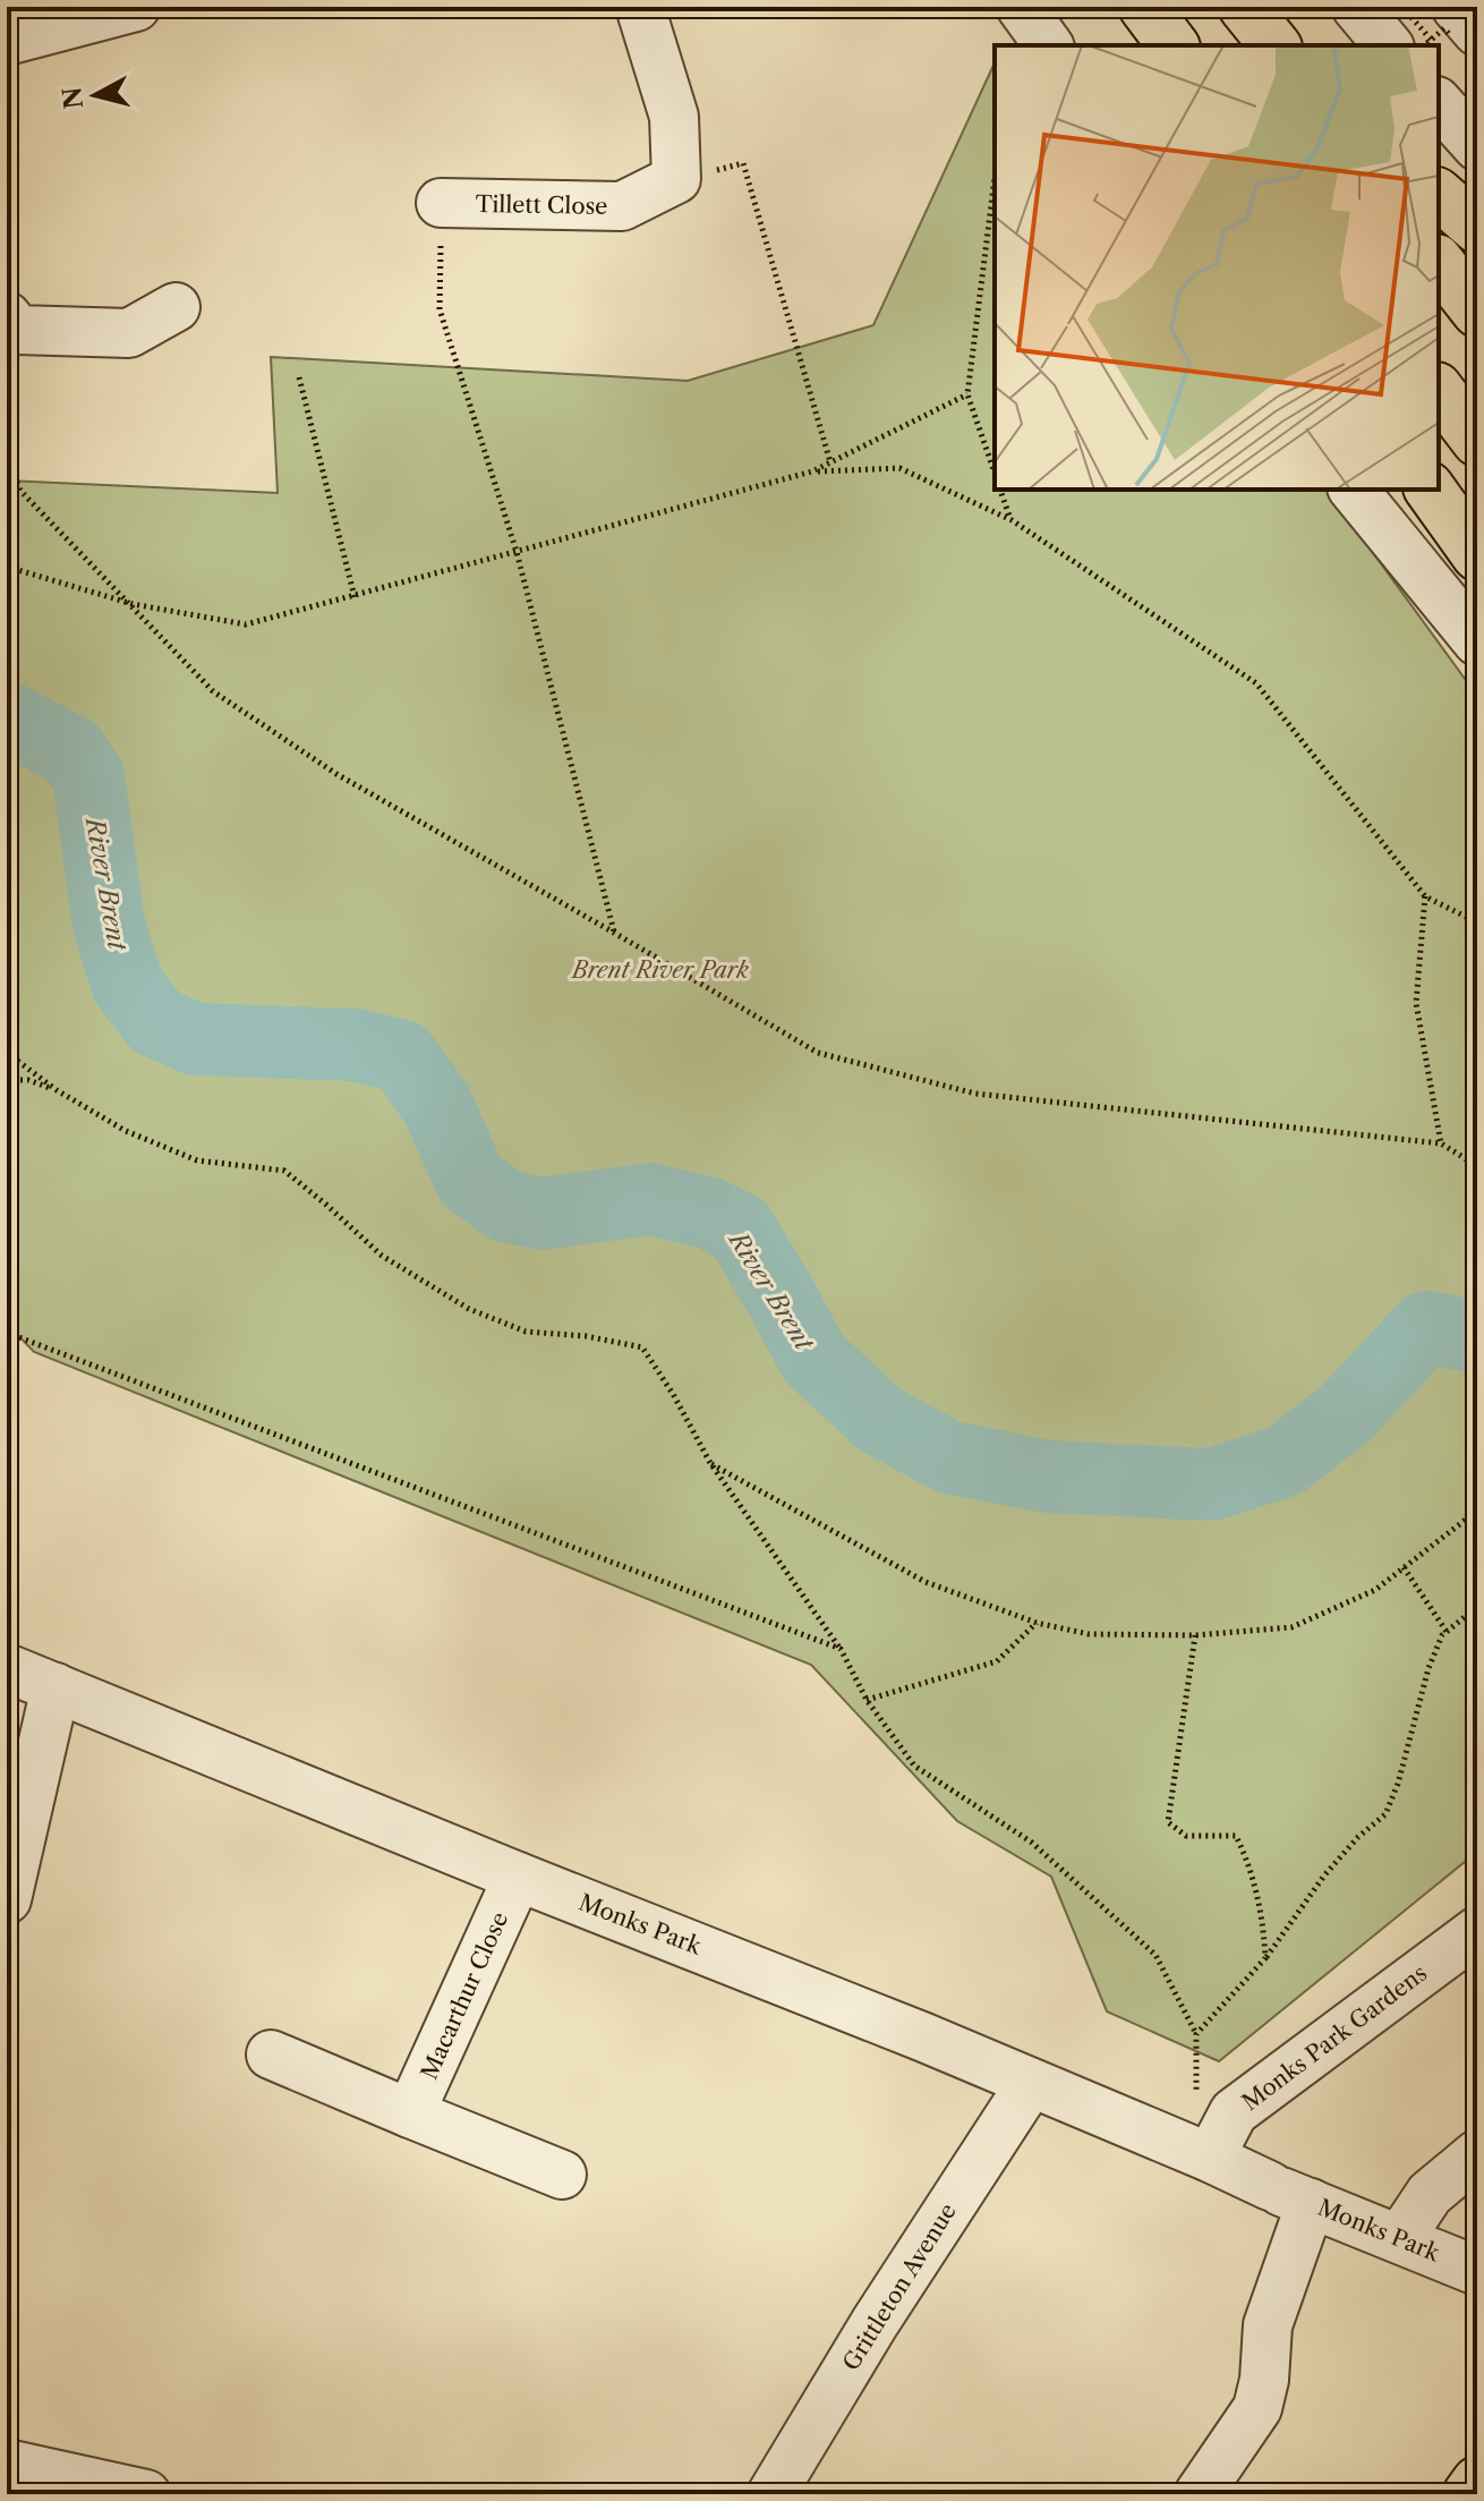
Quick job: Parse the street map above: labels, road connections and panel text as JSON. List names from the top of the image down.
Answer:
{
  "streets": {
    "street": [
      "Tillett Close",
      "Monks Park",
      "Macarthur Close",
      "Monks Park Gardens",
      "Grittleton Avenue"
    ]
  },
  "crossings": [
    ["Monks Park", "Macarthur Close"],
    ["Monks Park", "Monks Park Gardens"],
    ["Monks Park", "Grittleton Avenue"]
  ],
  "water": ["River Brent"],
  "parks": ["Brent River Park"],
  "north": "left"
}
